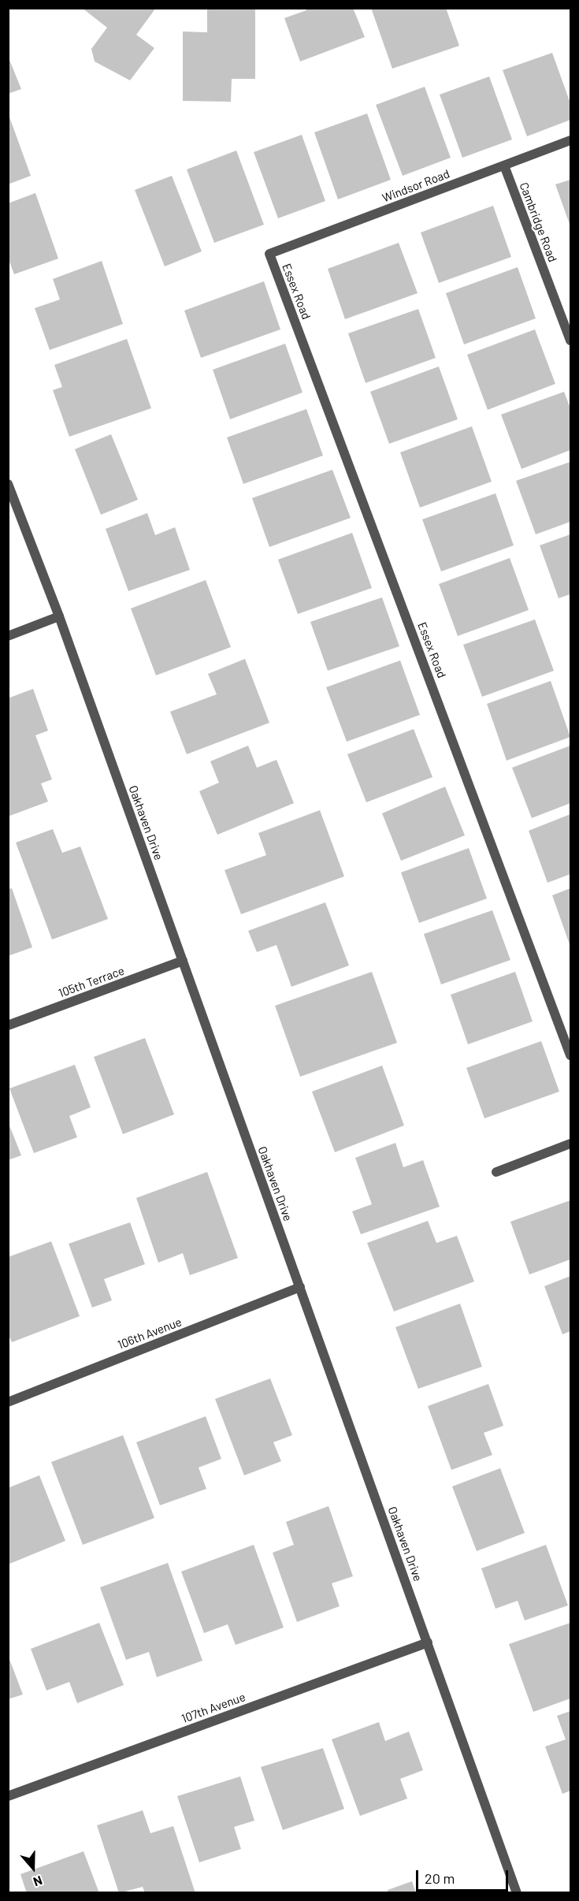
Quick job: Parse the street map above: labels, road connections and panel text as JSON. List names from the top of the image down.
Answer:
{
  "streets": {
    "street": [
      "Windsor Road",
      "Cambridge Road",
      "Essex Road",
      "Oakhaven Drive",
      "105th Terrace",
      "106th Avenue",
      "107th Avenue"
    ]
  },
  "crossings": [
    ["Windsor Road", "Cambridge Road"],
    ["Windsor Road", "Essex Road"],
    ["Oakhaven Drive", "105th Terrace"],
    ["Oakhaven Drive", "106th Avenue"],
    ["Oakhaven Drive", "107th Avenue"]
  ],
  "scale_bar": "20 m",
  "north": "bottom"
}
